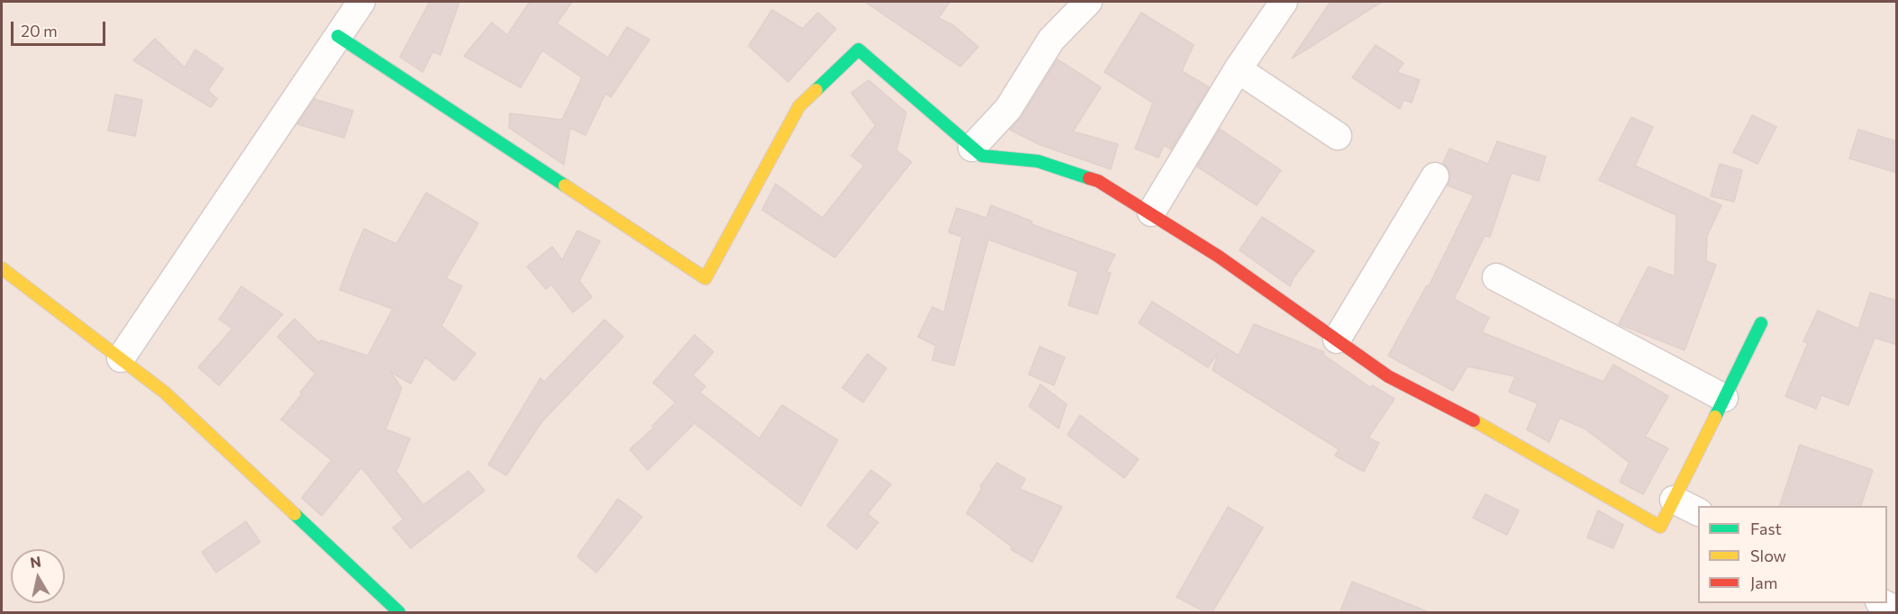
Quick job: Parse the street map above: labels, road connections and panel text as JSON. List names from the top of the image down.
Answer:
{
  "legend": ["Fast", "Slow", "Jam"],
  "scale_bar": "20 m",
  "north": "top"
}
